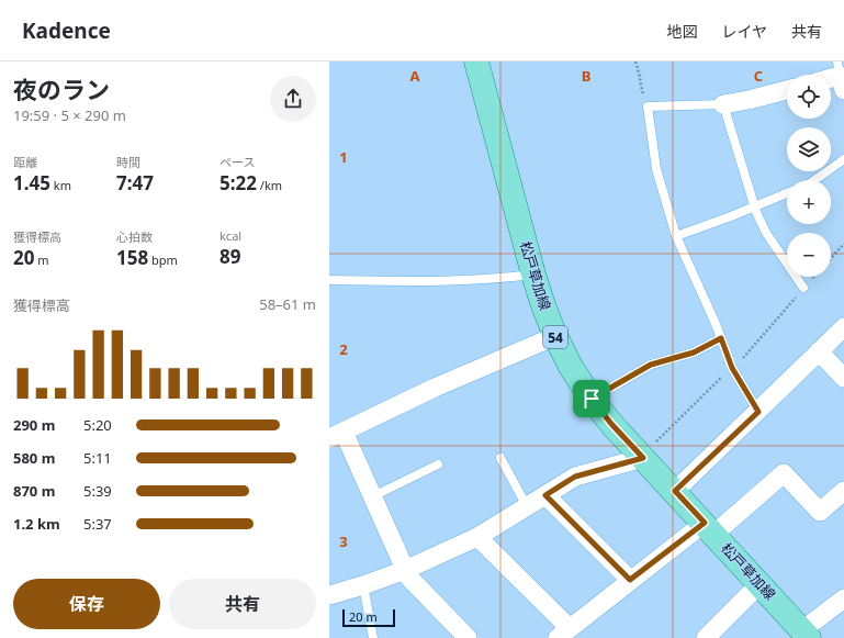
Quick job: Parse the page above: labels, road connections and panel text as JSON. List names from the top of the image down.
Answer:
{
  "streets": {
    "main road": ["松戸草加線", "54"]
  },
  "scale_bar": "20 m",
  "page": {
    "header": "Kadence",
    "nav": ["地図", "レイヤ", "共有"],
    "heading": ["夜のラン", "19:59 · 5 × 290 m"],
    "map_buttons": ["+", "−"],
    "stats": [
      ["距離", "1.45 km"],
      ["時間", "7:47"],
      ["ペース", "5:22 /km"],
      ["獲得標高", "20 m"],
      ["心拍数", "158 bpm"],
      ["kcal", "89"]
    ],
    "chart": ["獲得標高", "58–61 m"],
    "list": [
      {
        "name": "290 m",
        "note": "5:20"
      },
      {
        "name": "580 m",
        "note": "5:11"
      },
      {
        "name": "870 m",
        "note": "5:39"
      },
      {
        "name": "1.2 km",
        "note": "5:37"
      }
    ],
    "buttons": ["保存", "共有"],
    "scale": "20 m"
  },
  "grid": {
    "columns": ["A", "B", "C"],
    "rows": ["1", "2", "3"]
  }
}
